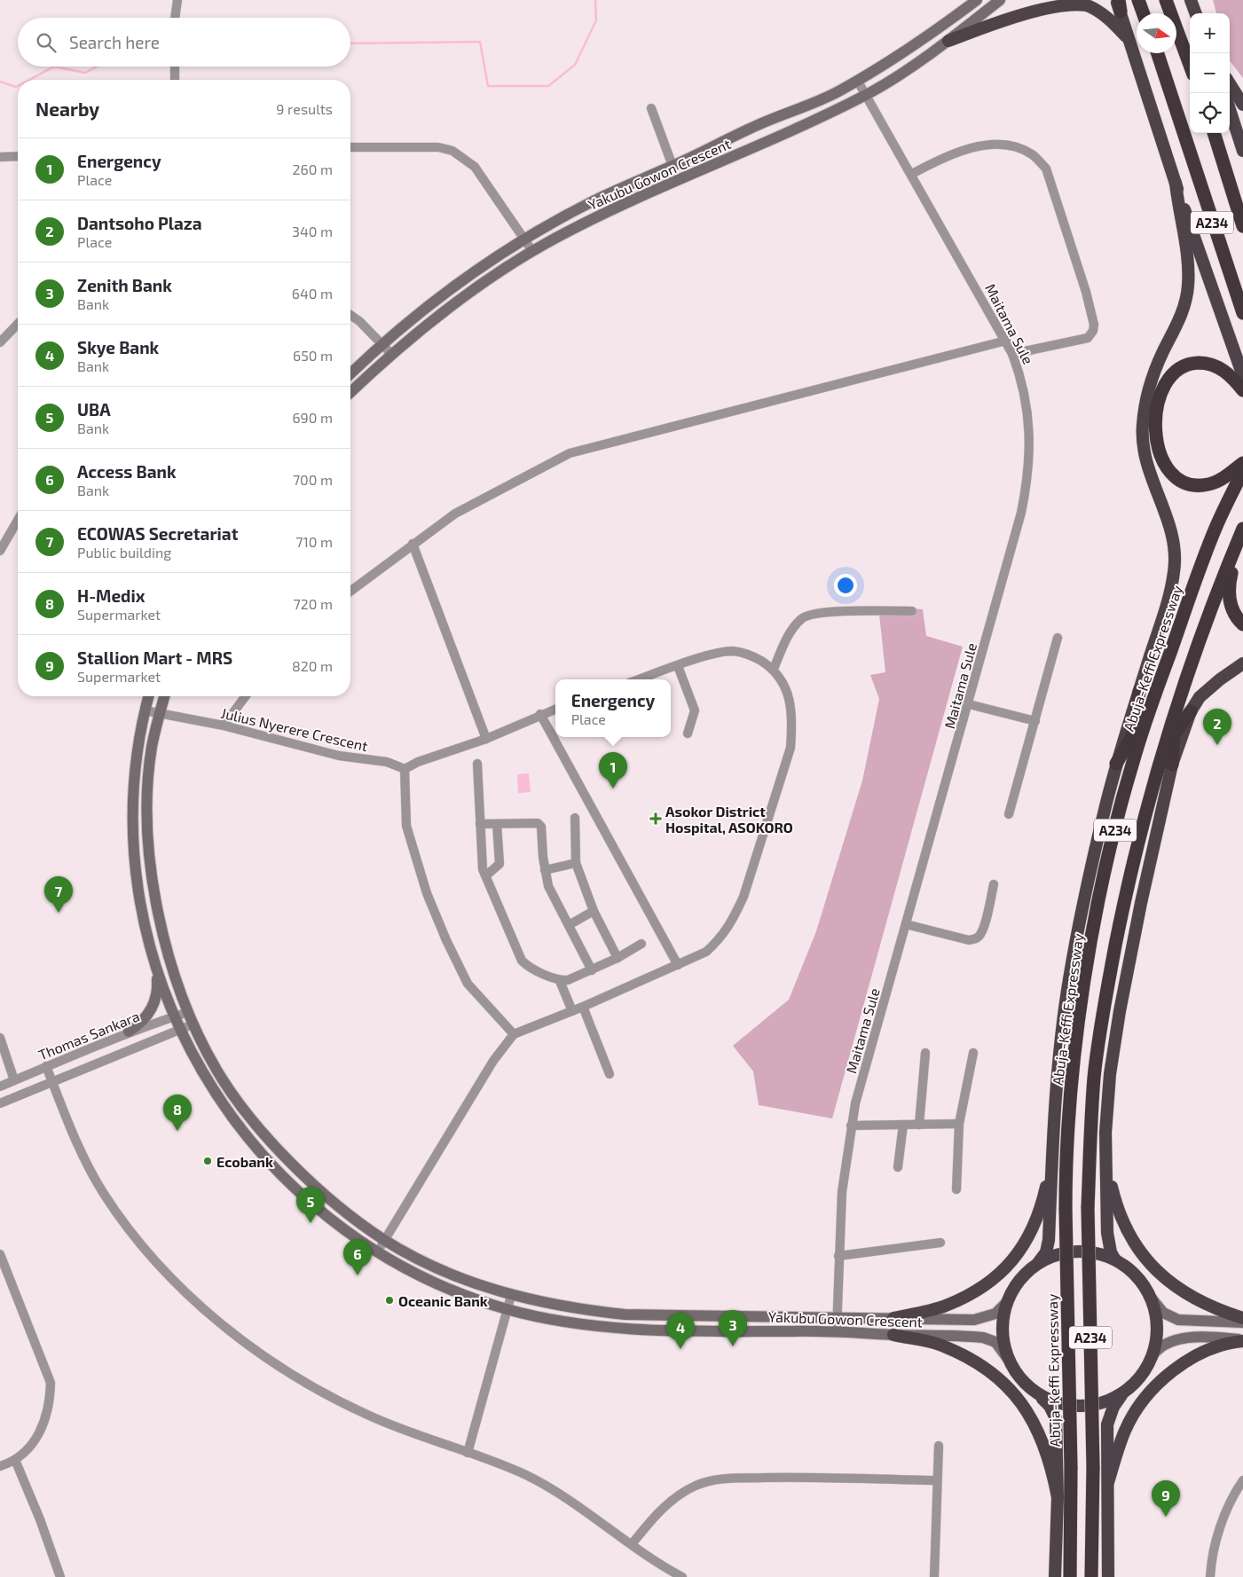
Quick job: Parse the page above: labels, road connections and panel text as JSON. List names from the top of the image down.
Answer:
{
  "streets": {
    "highway": ["A234", "Abuja-Keffi Expressway"],
    "main road": ["Yakubu Gowon Crescent"],
    "street": ["Maitama Sule", "Julius Nyerere Crescent", "Thomas Sankara"]
  },
  "crossings": [
    ["Yakubu Gowon Crescent", "Maitama Sule"],
    ["Yakubu Gowon Crescent", "Abuja-Keffi Expressway"],
    ["Yakubu Gowon Crescent", "Julius Nyerere Crescent"],
    ["Yakubu Gowon Crescent", "Thomas Sankara"]
  ],
  "places": {
    "health": ["Asokor District Hospital, ASOKORO"],
    "other": ["Ecobank", "Oceanic Bank"]
  },
  "north": "right",
  "page": {
    "map_buttons": ["+", "−"],
    "search": "Search here",
    "heading": ["Nearby", "9 results"],
    "list": [
      {
        "mark": "1",
        "name": "Energency",
        "note": "Place",
        "value": "260 m"
      },
      {
        "mark": "2",
        "name": "Dantsoho Plaza",
        "note": "Place",
        "value": "340 m"
      },
      {
        "mark": "3",
        "name": "Zenith Bank",
        "note": "Bank",
        "value": "640 m"
      },
      {
        "mark": "4",
        "name": "Skye Bank",
        "note": "Bank",
        "value": "650 m"
      },
      {
        "mark": "5",
        "name": "UBA",
        "note": "Bank",
        "value": "690 m"
      },
      {
        "mark": "6",
        "name": "Access Bank",
        "note": "Bank",
        "value": "700 m"
      },
      {
        "mark": "7",
        "name": "ECOWAS Secretariat",
        "note": "Public building",
        "value": "710 m"
      },
      {
        "mark": "8",
        "name": "H-Medix",
        "note": "Supermarket",
        "value": "720 m"
      },
      {
        "mark": "9",
        "name": "Stallion Mart - MRS",
        "note": "Supermarket",
        "value": "820 m"
      }
    ],
    "popup": ["Energency", "Place"],
    "pins": [
      "2",
      "1",
      "7",
      "8",
      "5",
      "6",
      "3",
      "4",
      "9"
    ]
  }
}
